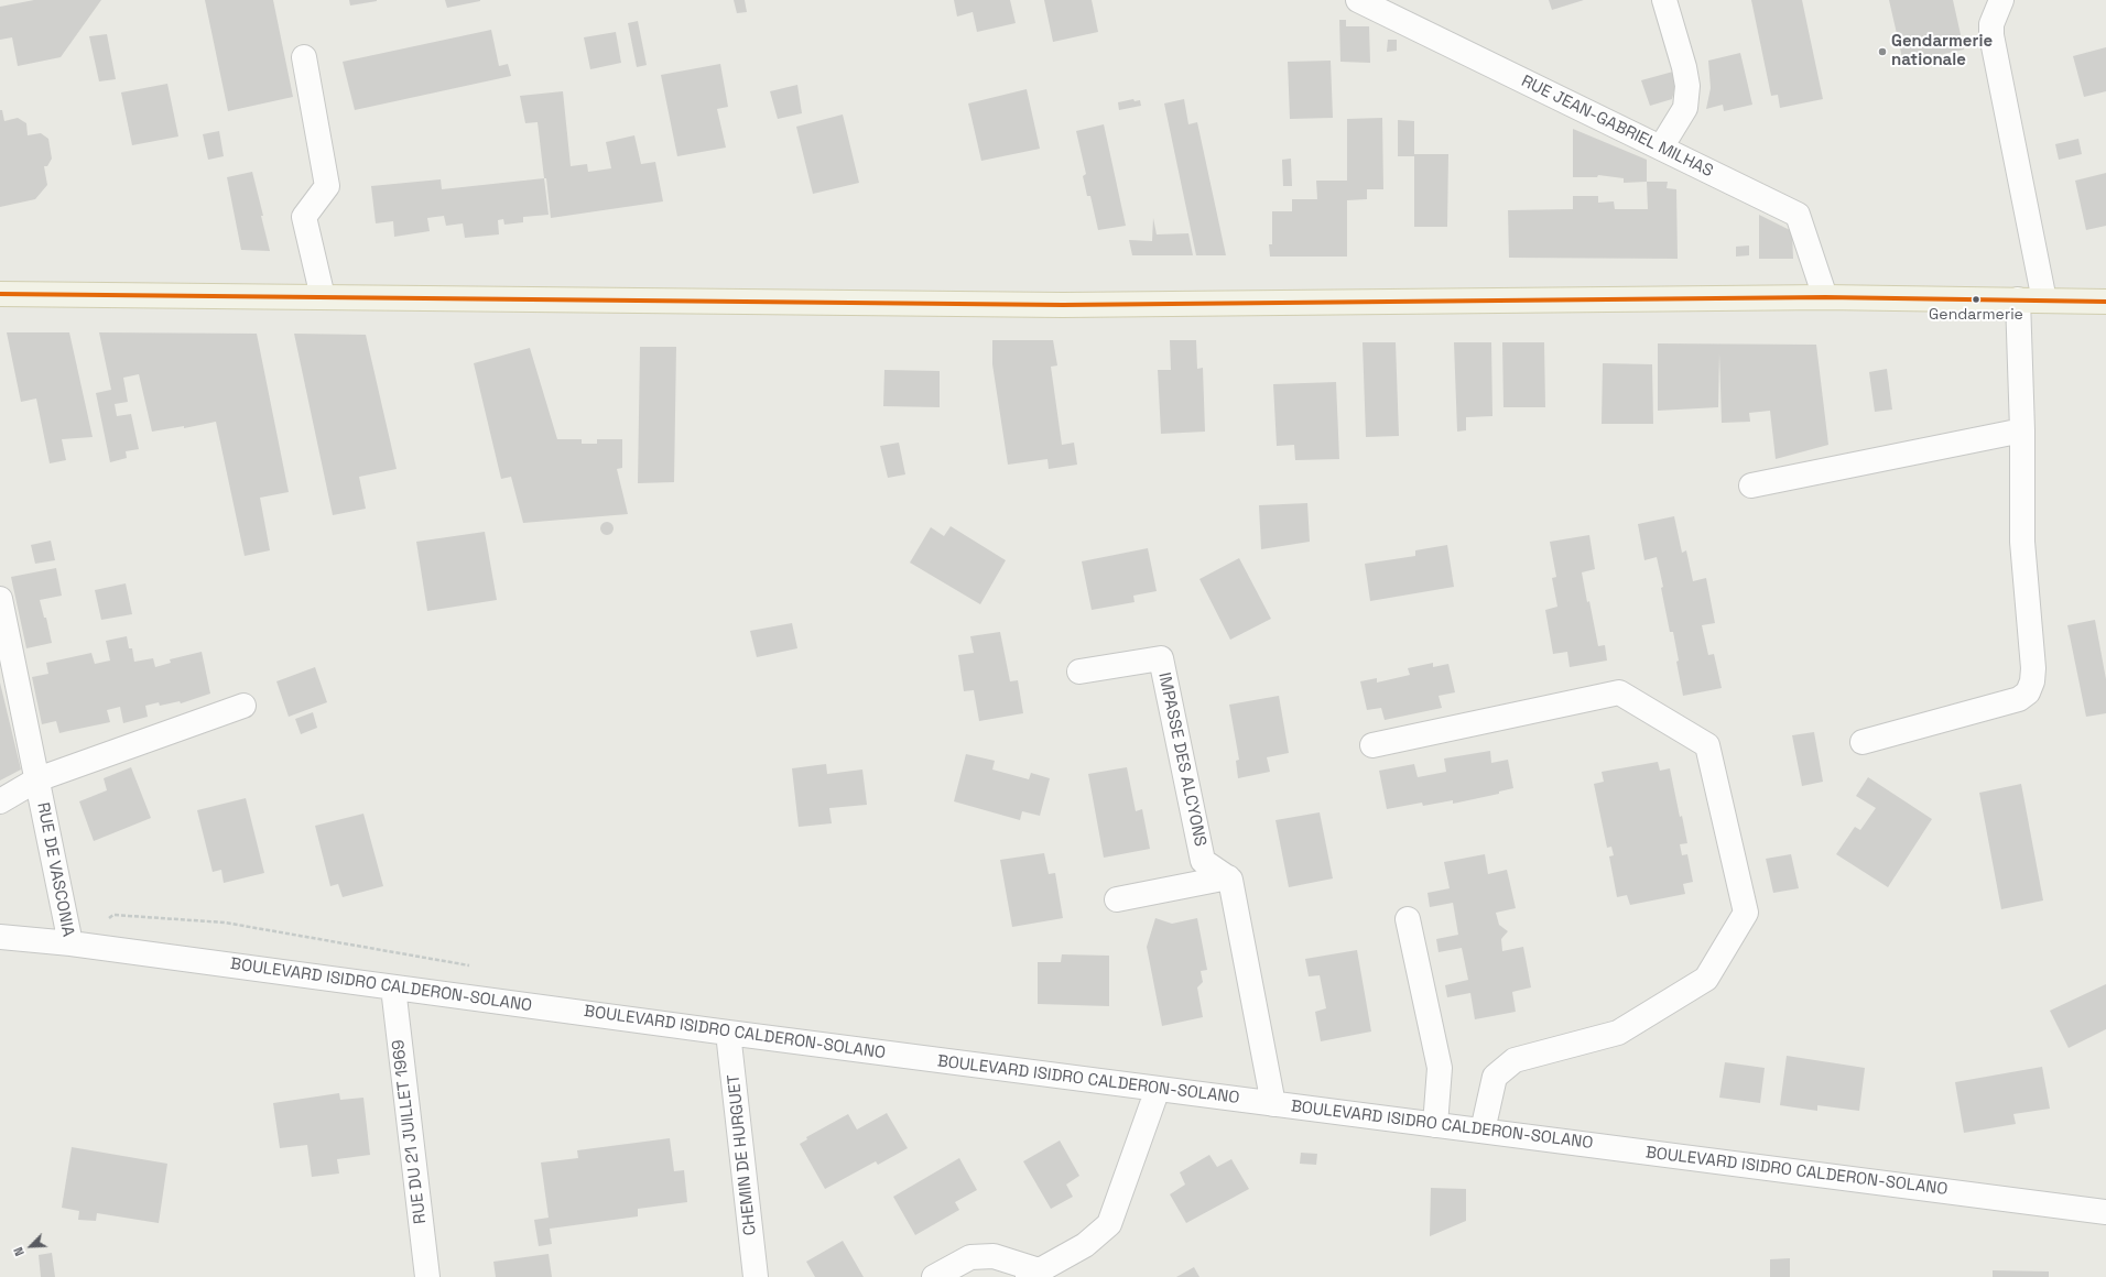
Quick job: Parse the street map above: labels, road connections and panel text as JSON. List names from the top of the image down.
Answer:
{
  "streets": {
    "street": [
      "RUE JEAN-GABRIEL MILHAS",
      "IMPASSE DES ALCYONS",
      "RUE DE VASCONIA",
      "BOULEVARD ISIDRO CALDERON-SOLANO",
      "RUE DU 21 JUILLET 1969",
      "CHEMIN DE HURGUET"
    ]
  },
  "crossings": [
    ["RUE DE VASCONIA", "BOULEVARD ISIDRO CALDERON-SOLANO"],
    ["BOULEVARD ISIDRO CALDERON-SOLANO", "RUE DU 21 JUILLET 1969"],
    ["BOULEVARD ISIDRO CALDERON-SOLANO", "CHEMIN DE HURGUET"]
  ],
  "places": ["Gendarmerie nationale", "Gendarmerie"],
  "north": "bottom left"
}
